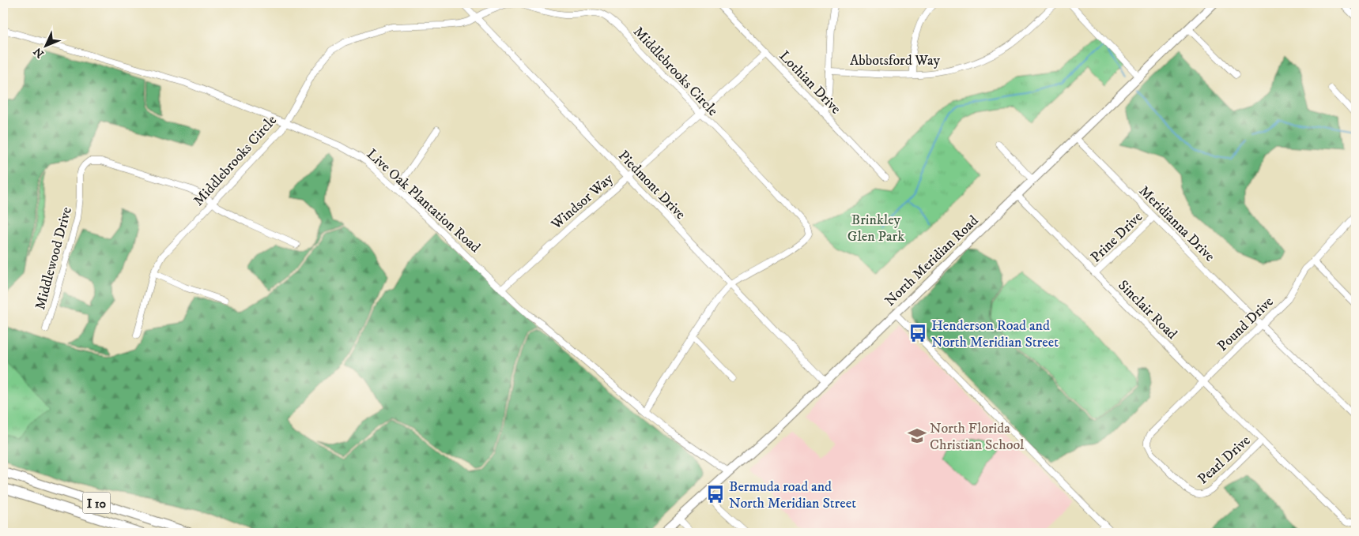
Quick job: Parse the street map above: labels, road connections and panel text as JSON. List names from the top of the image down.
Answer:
{
  "streets": {
    "highway": ["I 10"],
    "main road": ["North Meridian Road"],
    "street": [
      "Abbotsford Way",
      "Middlebrooks Circle",
      "Lothian Drive",
      "Piedmont Drive",
      "Live Oak Plantation Road",
      "Windsor Way",
      "Meridianna Drive",
      "Prine Drive",
      "Middlewood Drive",
      "Sinclair Road",
      "Pound Drive",
      "Pearl Drive"
    ]
  },
  "crossings": [
    ["Middlebrooks Circle", "Piedmont Drive"],
    ["Middlebrooks Circle", "Live Oak Plantation Road"],
    ["Middlebrooks Circle", "Windsor Way"],
    ["Middlebrooks Circle", "Middlewood Drive"],
    ["Lothian Drive", "Windsor Way"],
    ["Piedmont Drive", "Windsor Way"],
    ["Piedmont Drive", "North Meridian Road"],
    ["Live Oak Plantation Road", "Windsor Way"],
    ["Live Oak Plantation Road", "North Meridian Road"],
    ["Meridianna Drive", "Prine Drive"],
    ["Meridianna Drive", "North Meridian Road"],
    ["Meridianna Drive", "Pound Drive"],
    ["Prine Drive", "Sinclair Road"],
    ["North Meridian Road", "Sinclair Road"],
    ["Sinclair Road", "Pound Drive"],
    ["Sinclair Road", "Pearl Drive"],
    ["Pound Drive", "Pearl Drive"]
  ],
  "parks": ["Brinkley Glen Park"],
  "places": {
    "bus stop": ["Henderson Road and North Meridian Street", "Bermuda road and North Meridian Street"],
    "school or university": ["North Florida Christian School"]
  },
  "north": "bottom left"
}
